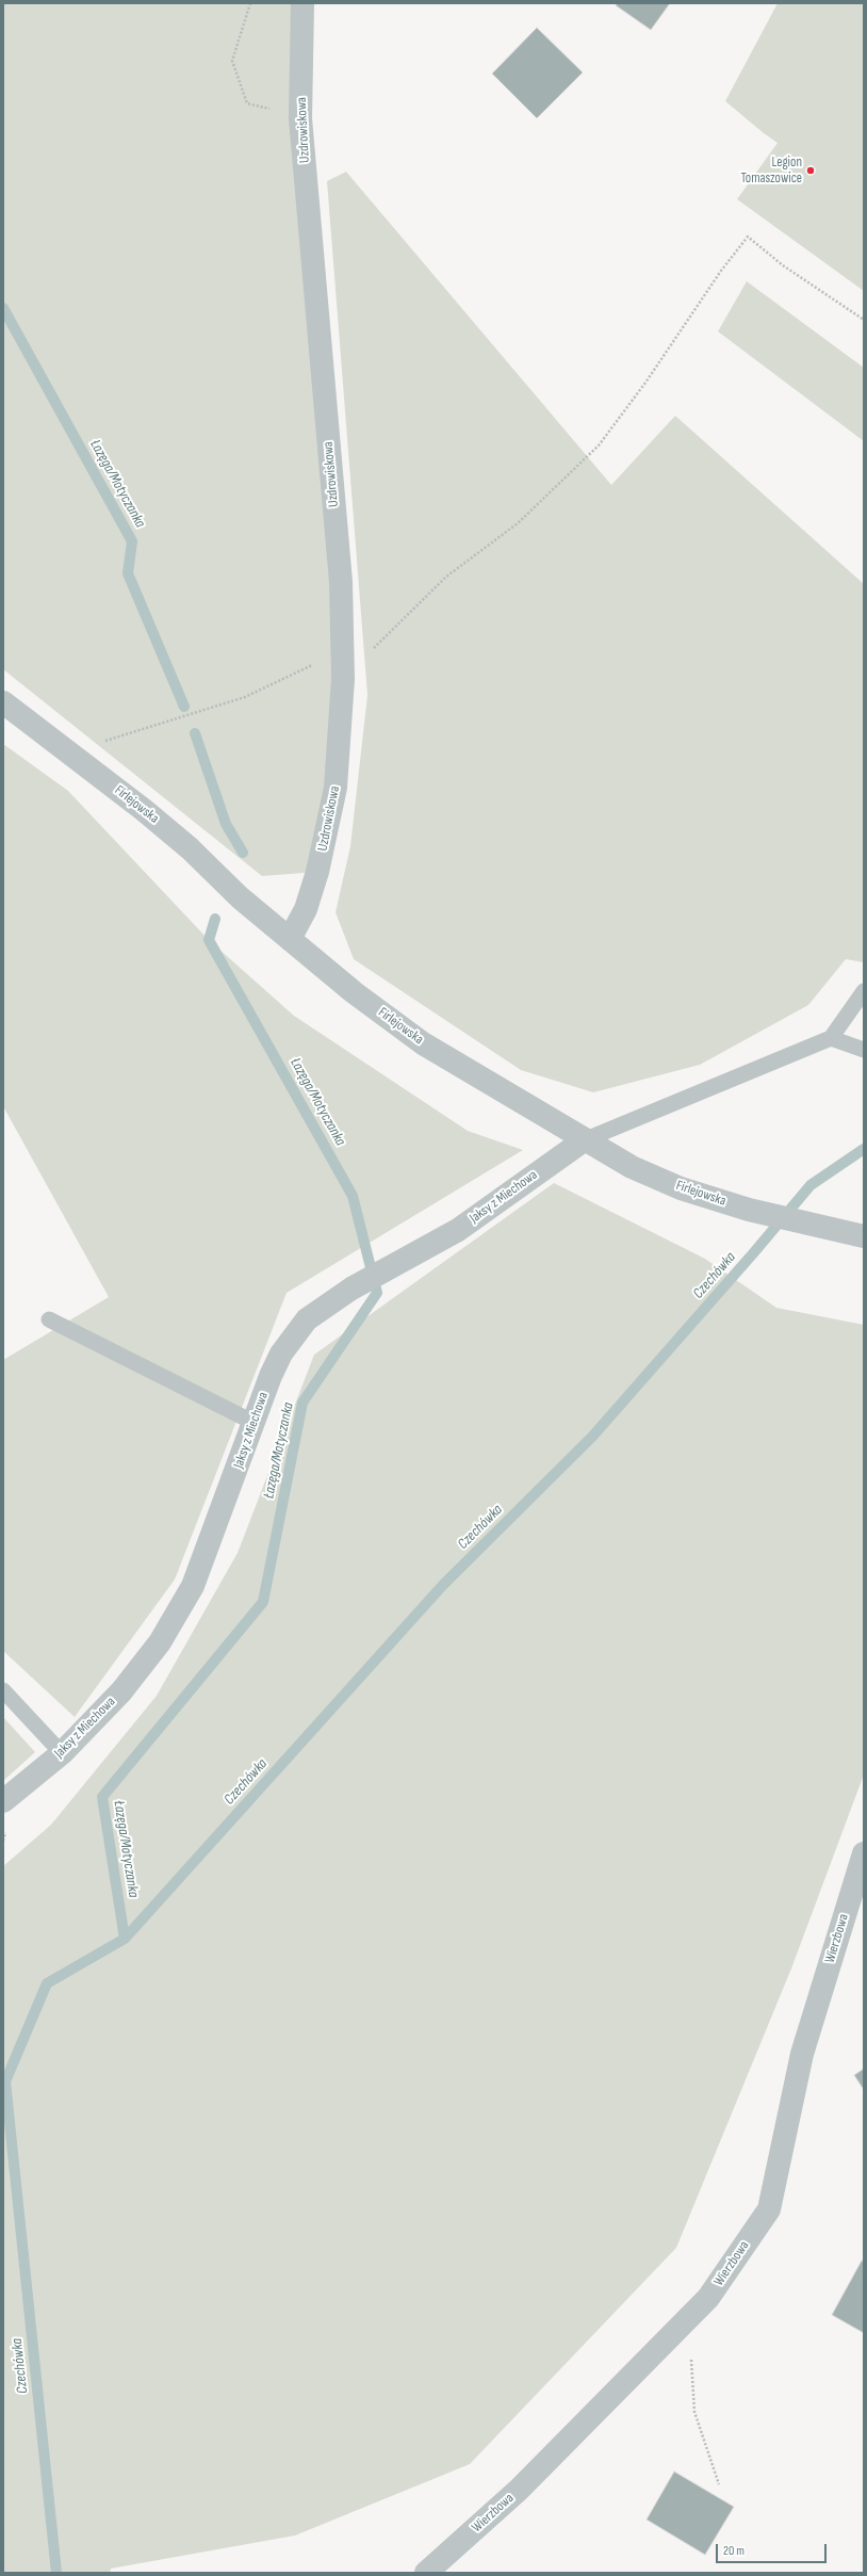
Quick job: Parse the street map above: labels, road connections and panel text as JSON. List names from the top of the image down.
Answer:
{
  "streets": {
    "street": [
      "Uzdrowiskowa",
      "Firlejowska",
      "Jaksy z Miechowa",
      "Wierzbowa"
    ]
  },
  "crossings": [
    ["Uzdrowiskowa", "Firlejowska"],
    ["Firlejowska", "Jaksy z Miechowa"]
  ],
  "water": ["Łazęga/Motyczanka", "Czechówka"],
  "places": ["Legion Tomaszowice"],
  "scale_bar": "20 m"
}
